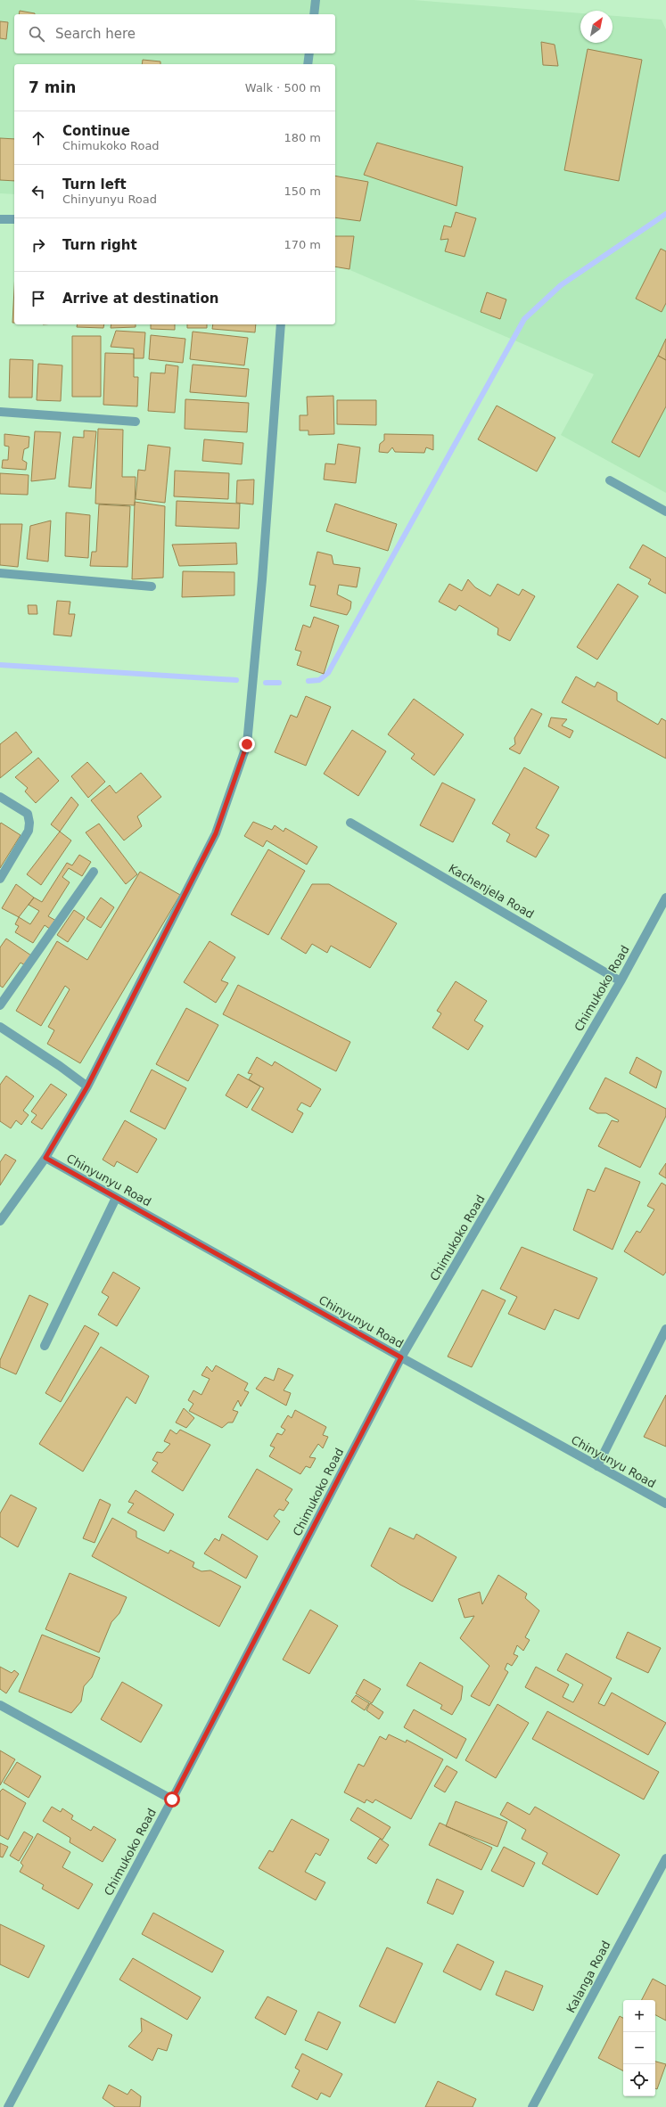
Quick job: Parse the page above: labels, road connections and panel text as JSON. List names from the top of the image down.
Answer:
{
  "streets": {
    "street": [
      "Kachenjela Road",
      "Chimukoko Road",
      "Chinyunyu Road",
      "Kalanga Road"
    ]
  },
  "crossings": [
    ["Kachenjela Road", "Chimukoko Road"],
    ["Chimukoko Road", "Chinyunyu Road"]
  ],
  "north": "top right",
  "page": {
    "search": "Search here",
    "heading": ["7 min", "Walk · 500 m"],
    "list": [
      ["Continue", "Chimukoko Road", "180 m"],
      ["Turn left", "Chinyunyu Road", "150 m"],
      ["Turn right", "170 m"],
      "Arrive at destination"
    ],
    "map_buttons": ["+", "−"]
  }
}
